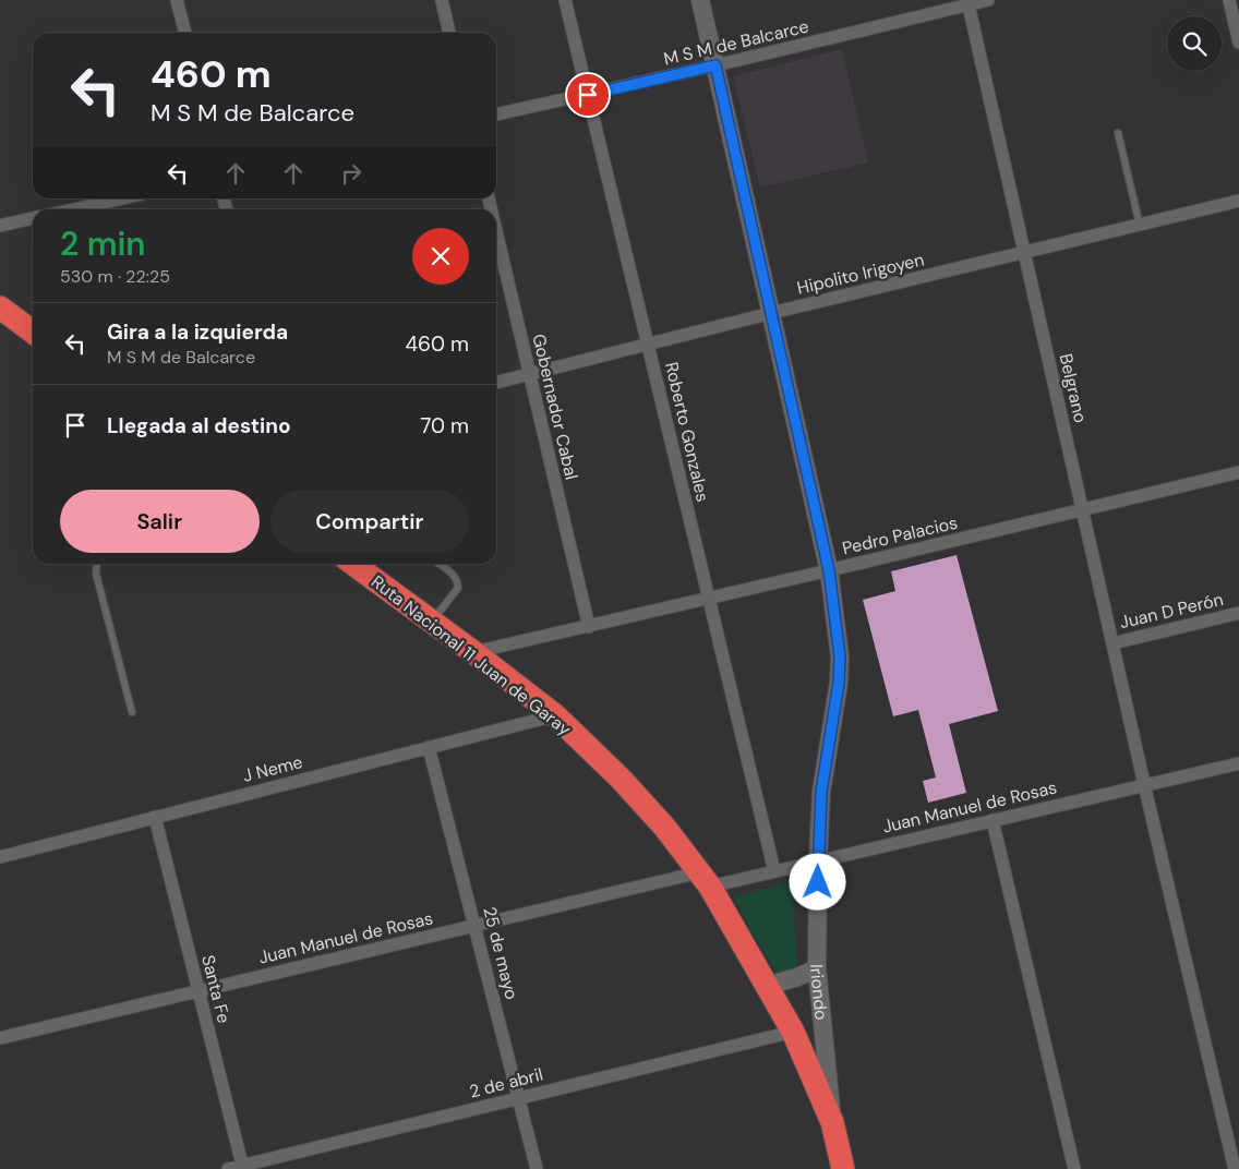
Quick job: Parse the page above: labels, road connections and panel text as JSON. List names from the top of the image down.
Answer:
{
  "streets": {
    "highway": ["Ruta Nacional 11 Juan de Garay"],
    "main road": ["Iriondo"],
    "street": [
      "M S M de Balcarce",
      "Hipolito Irigoyen",
      "Belgrano",
      "Gobernador Cabal",
      "Roberto Gonzales",
      "Pedro Palacios",
      "Juan D Perón",
      "J Neme",
      "Juan Manuel de Rosas",
      "25 de mayo",
      "Santa Fe",
      "2 de abril"
    ]
  },
  "crossings": [
    ["M S M de Balcarce", "Belgrano"],
    ["M S M de Balcarce", "Roberto Gonzales"],
    ["M S M de Balcarce", "Iriondo"],
    ["Hipolito Irigoyen", "Belgrano"],
    ["Hipolito Irigoyen", "Gobernador Cabal"],
    ["Hipolito Irigoyen", "Roberto Gonzales"],
    ["Hipolito Irigoyen", "Iriondo"],
    ["Belgrano", "Pedro Palacios"],
    ["Belgrano", "Juan D Perón"],
    ["Belgrano", "Juan Manuel de Rosas"],
    ["Gobernador Cabal", "Pedro Palacios"],
    ["Roberto Gonzales", "Pedro Palacios"],
    ["Roberto Gonzales", "Juan Manuel de Rosas"],
    ["Pedro Palacios", "Ruta Nacional 11 Juan de Garay"],
    ["Pedro Palacios", "Iriondo"],
    ["Ruta Nacional 11 Juan de Garay", "J Neme"],
    ["Ruta Nacional 11 Juan de Garay", "Juan Manuel de Rosas"],
    ["Ruta Nacional 11 Juan de Garay", "Iriondo"],
    ["Ruta Nacional 11 Juan de Garay", "2 de abril"],
    ["J Neme", "25 de mayo"],
    ["J Neme", "Santa Fe"],
    ["Juan Manuel de Rosas", "25 de mayo"],
    ["Juan Manuel de Rosas", "Santa Fe"],
    ["Juan Manuel de Rosas", "Iriondo"],
    ["25 de mayo", "2 de abril"],
    ["Santa Fe", "2 de abril"]
  ],
  "page": {
    "turn": ["460 m", "M S M de Balcarce"],
    "heading": ["2 min", "530 m · 22:25"],
    "list": [
      {
        "name": "Gira a la izquierda",
        "note": "M S M de Balcarce",
        "value": "460 m"
      },
      {
        "name": "Llegada al destino",
        "value": "70 m"
      }
    ],
    "buttons": ["Salir", "Compartir"]
  }
}
